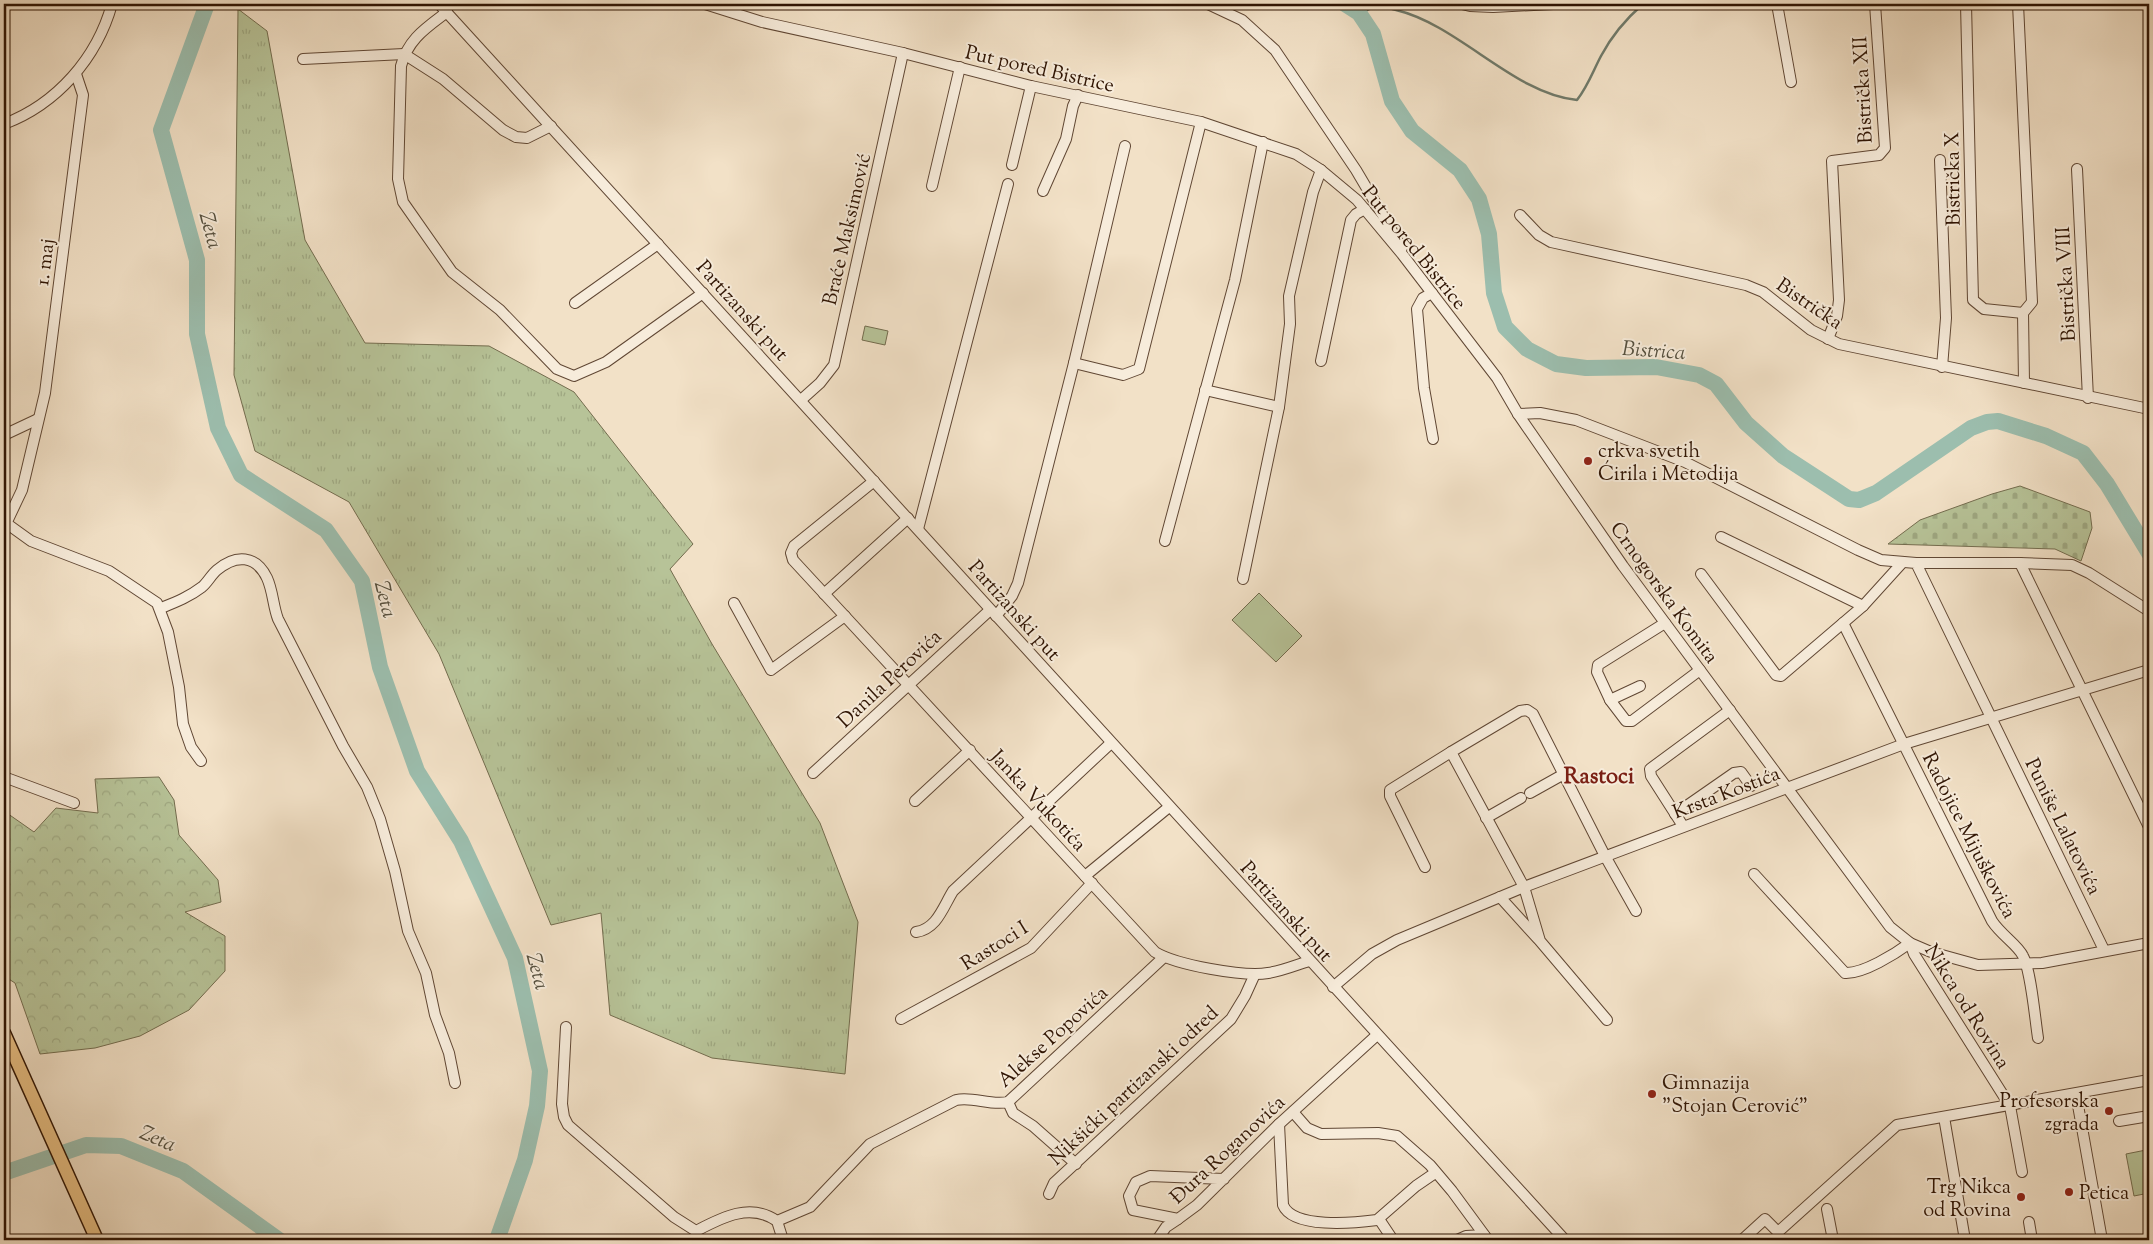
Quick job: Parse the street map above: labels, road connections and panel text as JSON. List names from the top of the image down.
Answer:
{
  "streets": {
    "street": [
      "Put pored Bistrice",
      "Bistrička XII",
      "Bistrička X",
      "Braće Maksimović",
      "1. maj",
      "Bistrička VIII",
      "Bistrička",
      "Partizanski put",
      "Crnogorska Komita",
      "Danila Perovića",
      "Krsta Kostića",
      "Janka Vukotića",
      "Puniše Lalatovića",
      "Radojice Mijuškovića",
      "Rastoci I",
      "Nikca od Rovina",
      "Alekse Popovića",
      "Nikšićki partizanski odred",
      "Đura Roganovića"
    ]
  },
  "crossings": [
    ["Put pored Bistrice", "Braće Maksimović"],
    ["Put pored Bistrice", "Crnogorska Komita"],
    ["Bistrička XII", "Bistrička"],
    ["Braće Maksimović", "Partizanski put"],
    ["Bistrička VIII", "Bistrička"],
    ["Partizanski put", "Danila Perovića"],
    ["Partizanski put", "Krsta Kostića"],
    ["Partizanski put", "Janka Vukotića"],
    ["Partizanski put", "Rastoci I"],
    ["Partizanski put", "Đura Roganovića"],
    ["Crnogorska Komita", "Krsta Kostića"],
    ["Crnogorska Komita", "Nikca od Rovina"],
    ["Danila Perovića", "Janka Vukotića"],
    ["Krsta Kostića", "Puniše Lalatovića"],
    ["Krsta Kostića", "Radojice Mijuškovića"],
    ["Janka Vukotića", "Rastoci I"],
    ["Janka Vukotića", "Alekse Popovića"],
    ["Janka Vukotića", "Nikšićki partizanski odred"]
  ],
  "districts": ["Rastoci"],
  "water": ["Zeta", "Bistrica"],
  "places": [
    "crkva svetih Ćirila i Metodija",
    "Gimnazija \"Stojan Cerović\"",
    "Profesorska zgrada",
    "Petica",
    "Trg Nikca od Rovina"
  ]
}
